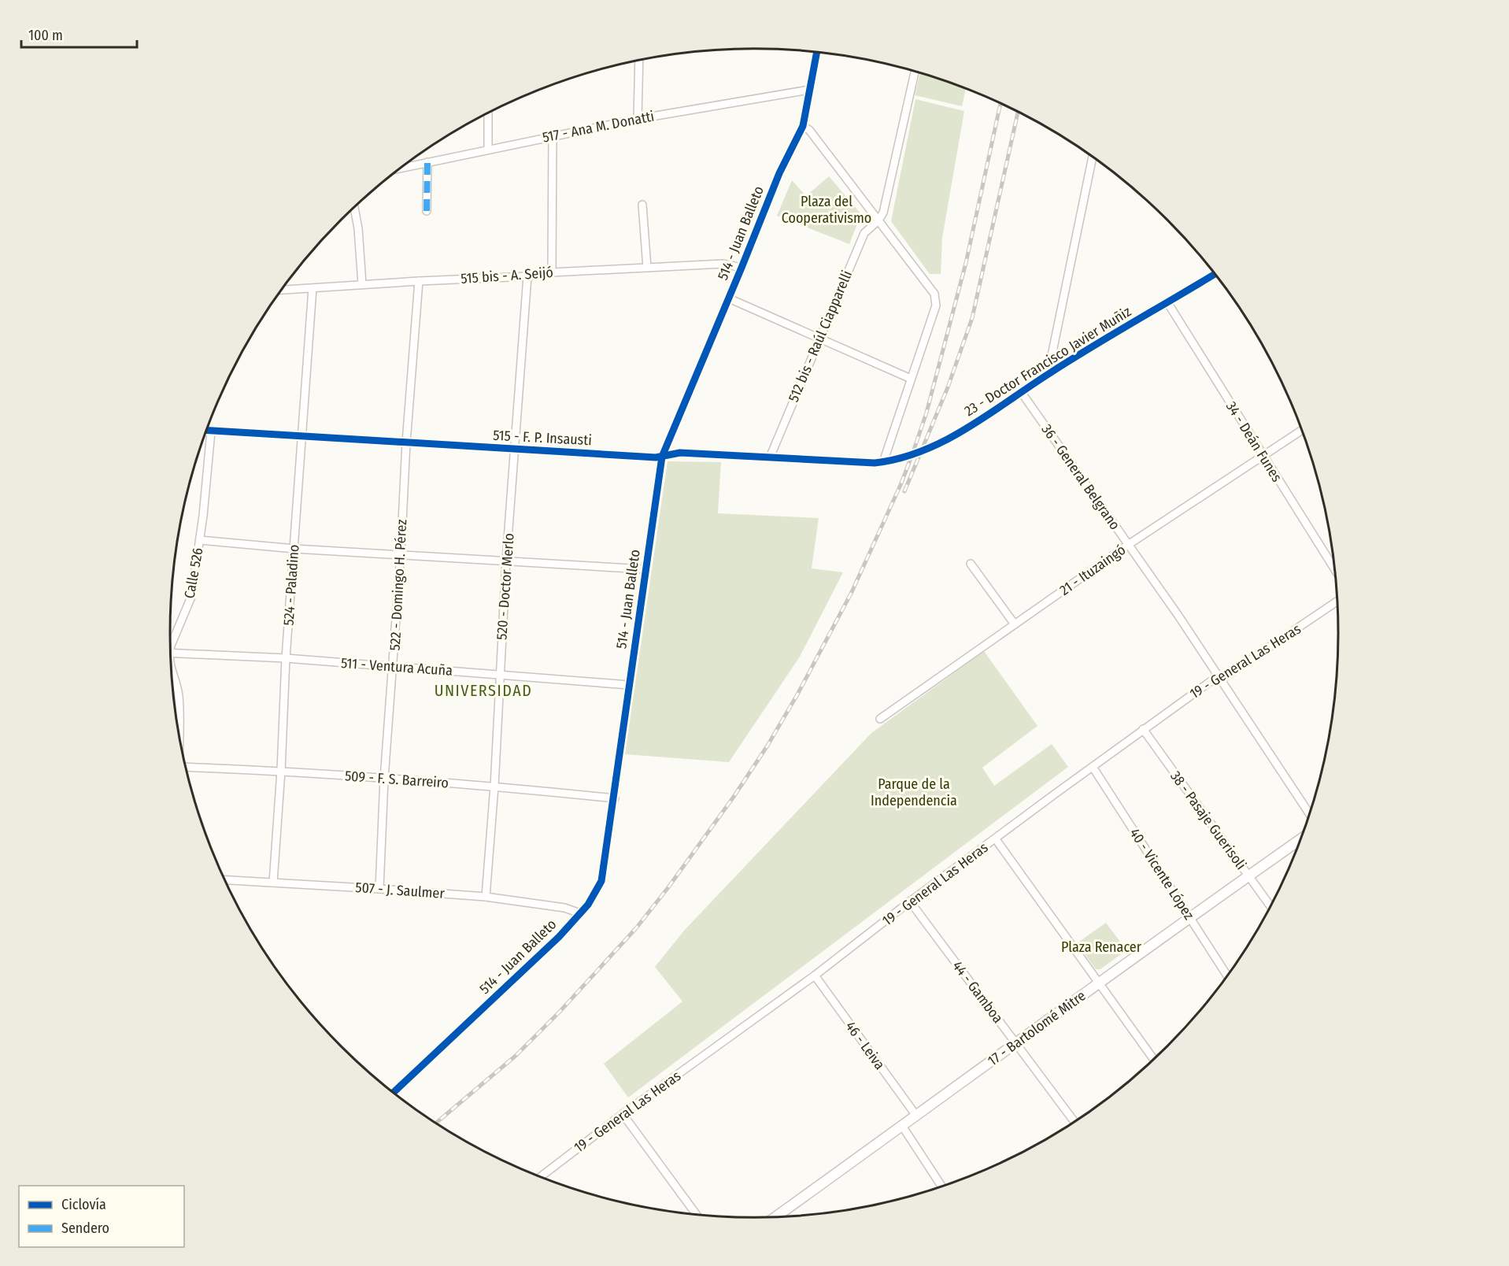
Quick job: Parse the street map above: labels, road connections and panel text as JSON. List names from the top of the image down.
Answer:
{
  "streets": {
    "street": [
      "517 - Ana M. Donatti",
      "514 - Juan Balleto",
      "515 bis - A. Seijó",
      "512 bis - Raúl Ciapparelli",
      "23 - Doctor Francisco Javier Muñiz",
      "515 - F. P. Insausti",
      "34 - Deán Funes",
      "36 - General Belgrano",
      "21 - Ituzaingó",
      "Calle 526",
      "524 - Paladino",
      "522 - Domingo H. Pérez",
      "520 - Doctor Merlo",
      "19 - General Las Heras",
      "511 - Ventura Acuña",
      "509 - F. S. Barreiro",
      "38 - Pasaje Guerisoli",
      "40 - Vicente López",
      "507 - J. Saulmer",
      "44 - Gamboa",
      "17 - Bartolomé Mitre",
      "46 - Leiva"
    ]
  },
  "crossings": [
    ["517 - Ana M. Donatti", "514 - Juan Balleto"],
    ["514 - Juan Balleto", "515 bis - A. Seijó"],
    ["514 - Juan Balleto", "515 - F. P. Insausti"],
    ["514 - Juan Balleto", "511 - Ventura Acuña"],
    ["514 - Juan Balleto", "509 - F. S. Barreiro"],
    ["514 - Juan Balleto", "507 - J. Saulmer"],
    ["515 bis - A. Seijó", "524 - Paladino"],
    ["515 bis - A. Seijó", "522 - Domingo H. Pérez"],
    ["515 bis - A. Seijó", "520 - Doctor Merlo"],
    ["512 bis - Raúl Ciapparelli", "515 - F. P. Insausti"],
    ["23 - Doctor Francisco Javier Muñiz", "515 - F. P. Insausti"],
    ["23 - Doctor Francisco Javier Muñiz", "34 - Deán Funes"],
    ["23 - Doctor Francisco Javier Muñiz", "36 - General Belgrano"],
    ["515 - F. P. Insausti", "Calle 526"],
    ["515 - F. P. Insausti", "524 - Paladino"],
    ["515 - F. P. Insausti", "522 - Domingo H. Pérez"],
    ["515 - F. P. Insausti", "520 - Doctor Merlo"],
    ["34 - Deán Funes", "21 - Ituzaingó"],
    ["36 - General Belgrano", "21 - Ituzaingó"],
    ["36 - General Belgrano", "19 - General Las Heras"],
    ["524 - Paladino", "511 - Ventura Acuña"],
    ["524 - Paladino", "509 - F. S. Barreiro"],
    ["524 - Paladino", "507 - J. Saulmer"],
    ["522 - Domingo H. Pérez", "511 - Ventura Acuña"],
    ["522 - Domingo H. Pérez", "509 - F. S. Barreiro"],
    ["522 - Domingo H. Pérez", "507 - J. Saulmer"],
    ["520 - Doctor Merlo", "511 - Ventura Acuña"],
    ["520 - Doctor Merlo", "509 - F. S. Barreiro"],
    ["520 - Doctor Merlo", "507 - J. Saulmer"],
    ["19 - General Las Heras", "38 - Pasaje Guerisoli"],
    ["19 - General Las Heras", "40 - Vicente López"],
    ["19 - General Las Heras", "44 - Gamboa"],
    ["19 - General Las Heras", "46 - Leiva"],
    ["38 - Pasaje Guerisoli", "17 - Bartolomé Mitre"],
    ["40 - Vicente López", "17 - Bartolomé Mitre"],
    ["44 - Gamboa", "17 - Bartolomé Mitre"],
    ["17 - Bartolomé Mitre", "46 - Leiva"]
  ],
  "districts": ["UNIVERSIDAD"],
  "parks": ["Plaza del Cooperativismo", "Parque de la Independencia", "Plaza Renacer"],
  "legend": ["Ciclovía", "Sendero"],
  "scale_bar": "100 m"
}
